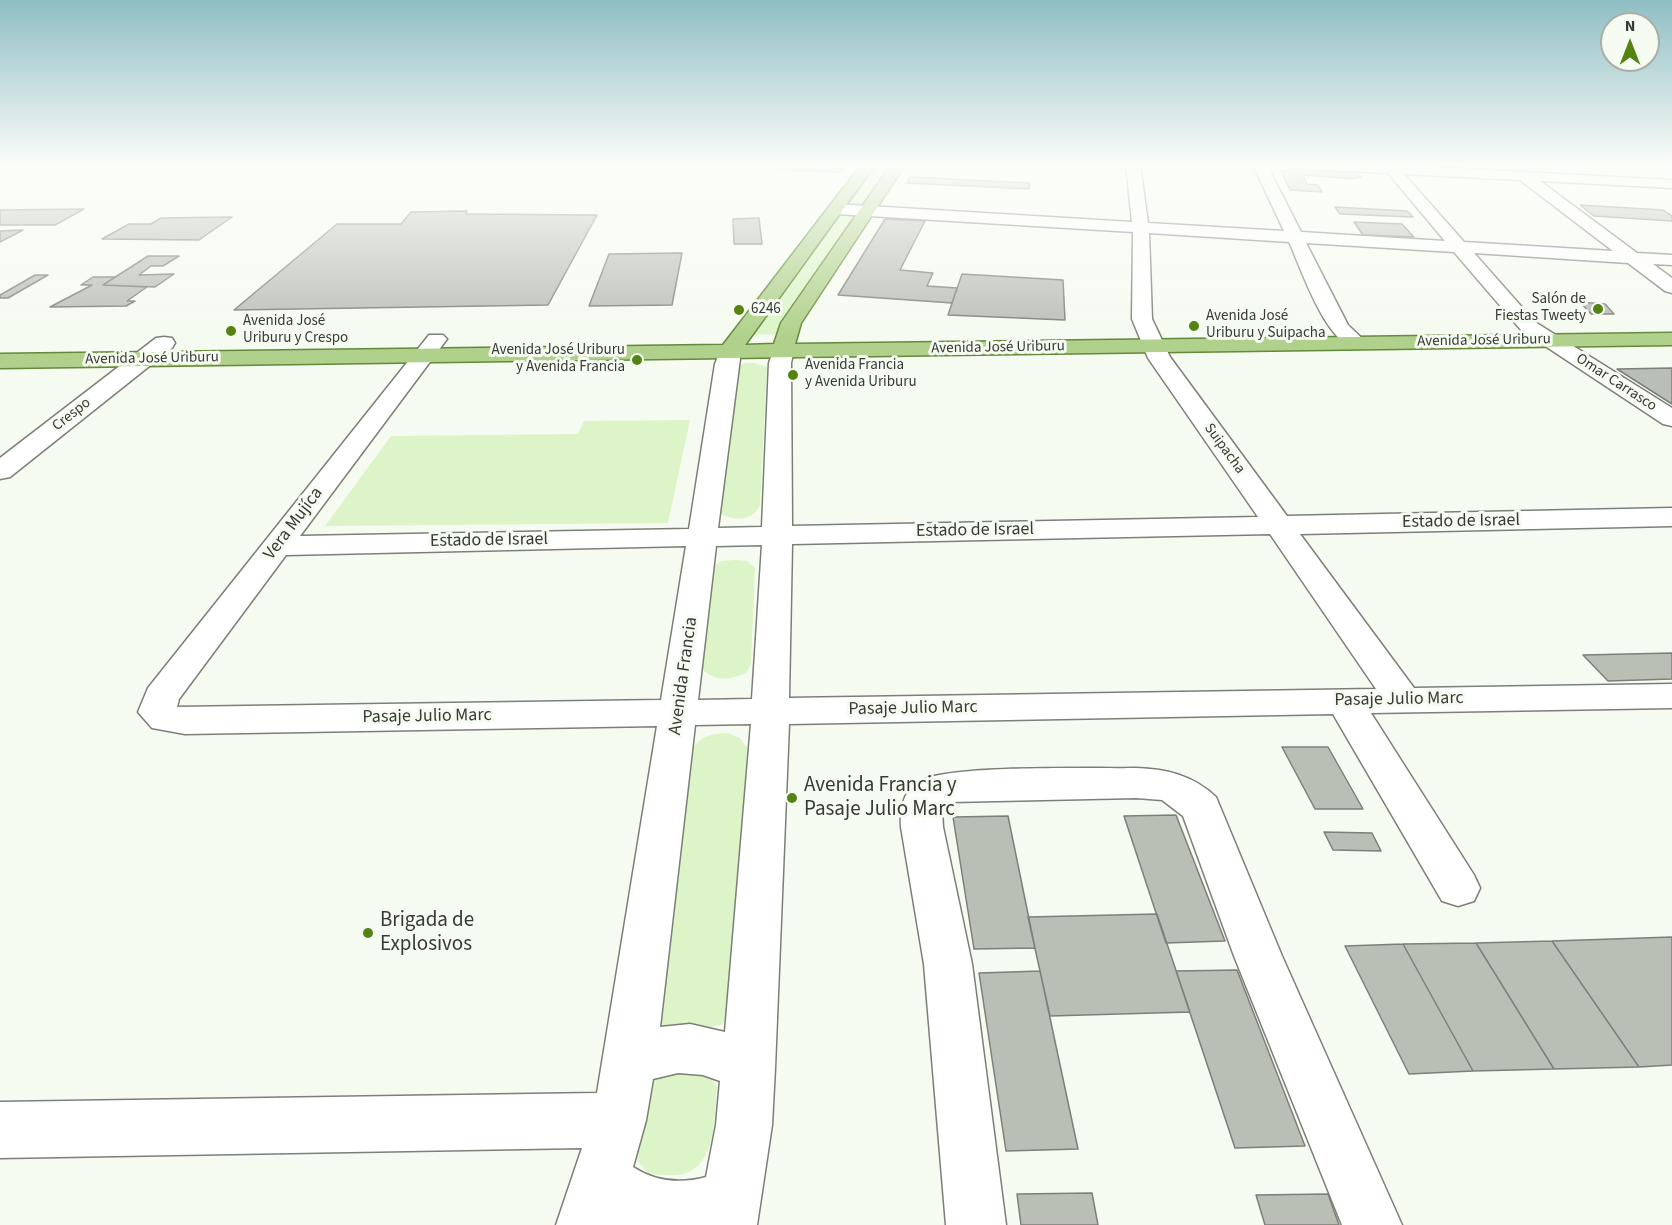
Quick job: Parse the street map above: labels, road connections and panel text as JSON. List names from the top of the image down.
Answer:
{
  "streets": {
    "main road": ["Avenida José Uriburu", "Avenida Francia"],
    "street": [
      "Omar Carrasco",
      "Crespo",
      "Suipacha",
      "Estado de Israel",
      "Vera Mujíca",
      "Pasaje Julio Marc"
    ]
  },
  "crossings": [
    ["Avenida José Uriburu", "Omar Carrasco"],
    ["Avenida José Uriburu", "Crespo"],
    ["Avenida José Uriburu", "Suipacha"],
    ["Avenida José Uriburu", "Vera Mujíca"],
    ["Avenida José Uriburu", "Avenida Francia"],
    ["Suipacha", "Estado de Israel"],
    ["Suipacha", "Pasaje Julio Marc"],
    ["Estado de Israel", "Vera Mujíca"],
    ["Estado de Israel", "Avenida Francia"],
    ["Vera Mujíca", "Pasaje Julio Marc"],
    ["Avenida Francia", "Pasaje Julio Marc"]
  ],
  "places": [
    "Salón de Fiestas Tweety",
    "6246",
    "Avenida José Uriburu y Suipacha",
    "Avenida José Uriburu y Crespo",
    "Avenida José Uriburu y Avenida Francia",
    "Avenida Francia y Avenida Uriburu",
    "Avenida Francia y Pasaje Julio Marc",
    "Brigada de Explosivos"
  ],
  "north": "top"
}
